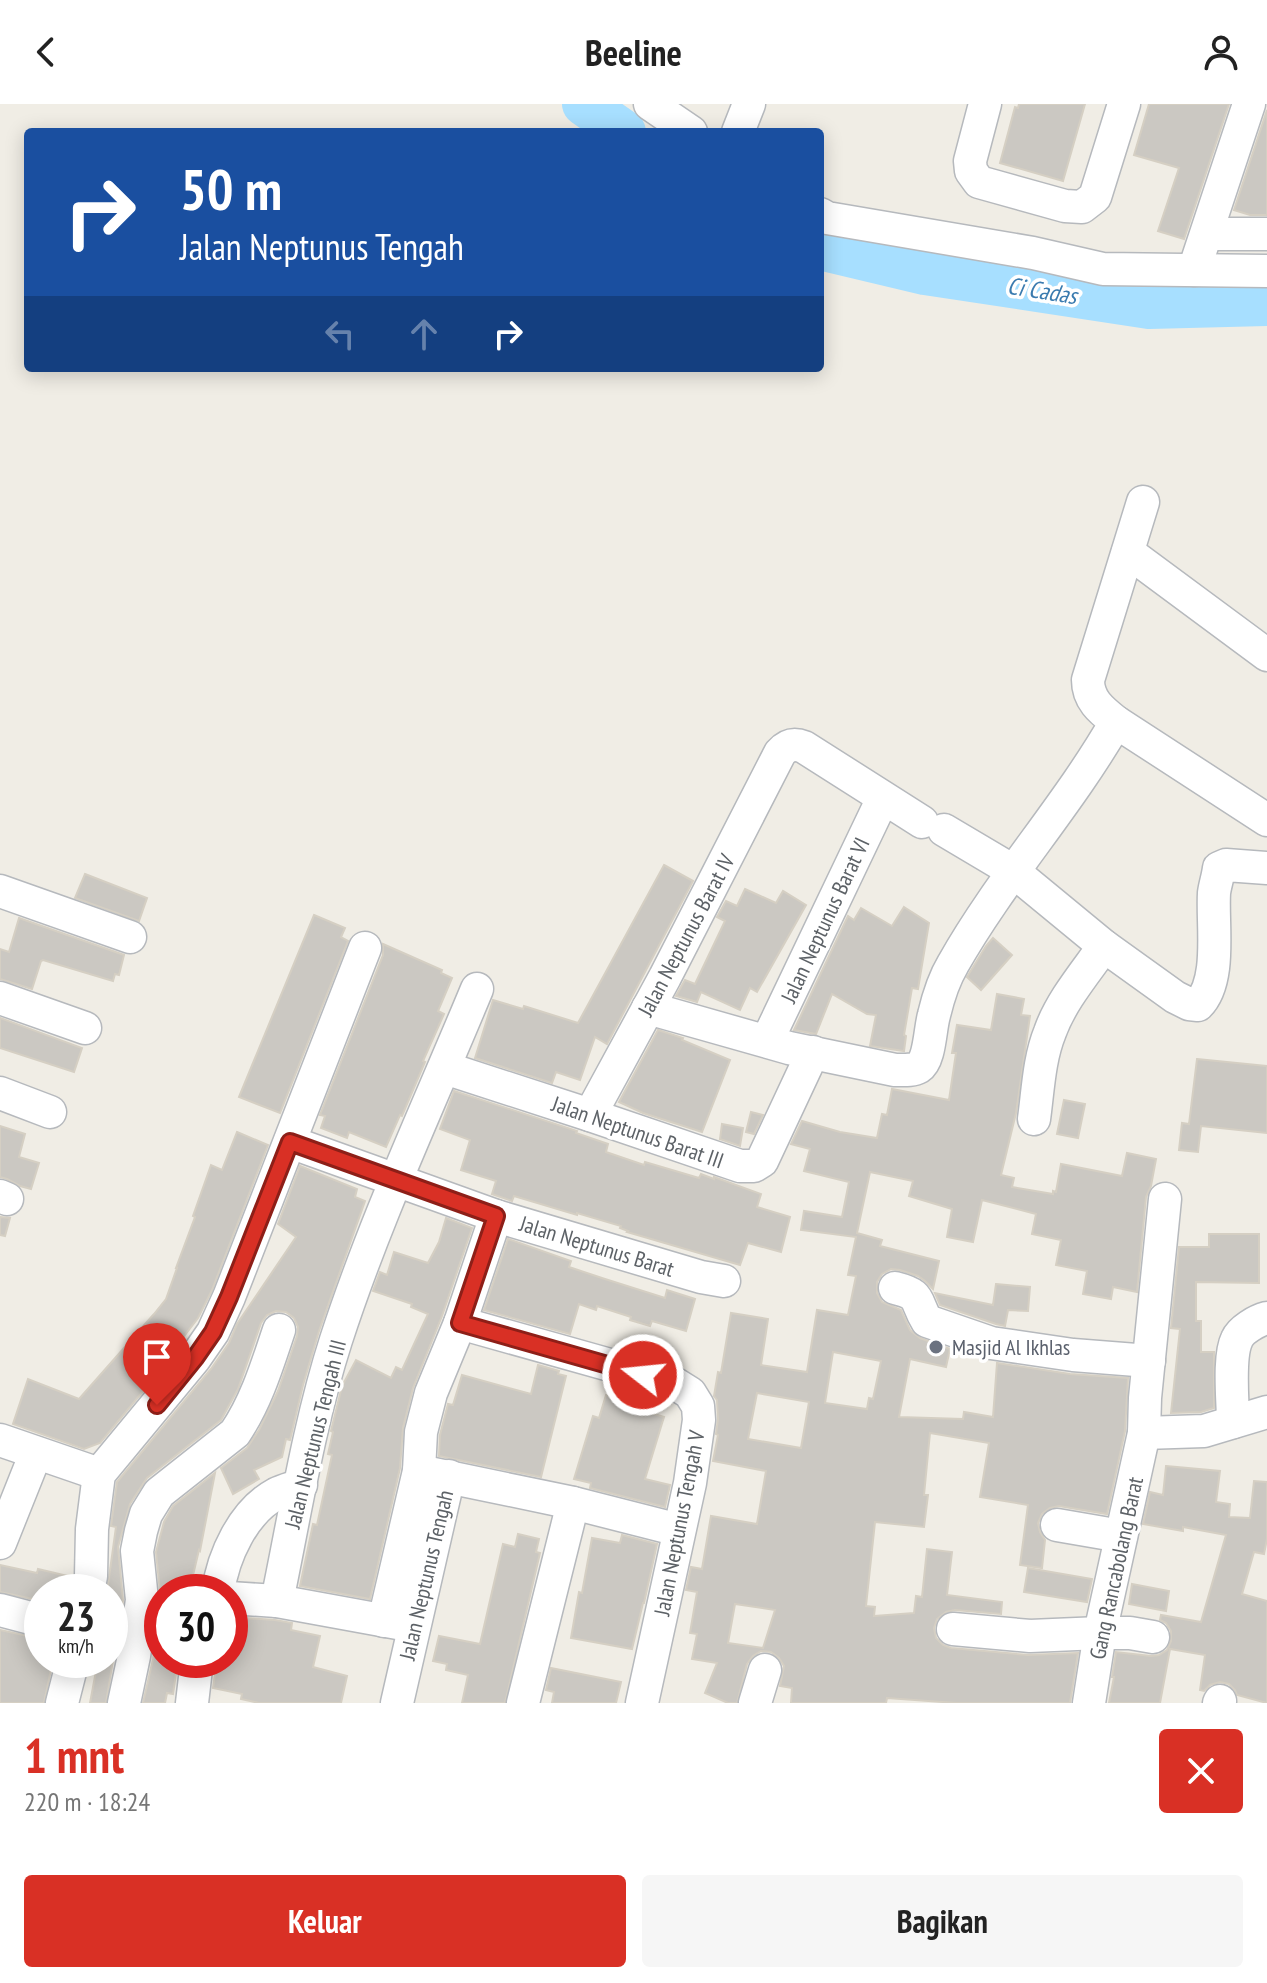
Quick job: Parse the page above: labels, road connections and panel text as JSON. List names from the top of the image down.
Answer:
{
  "streets": {
    "street": [
      "Jalan Neptunus Barat VI",
      "Jalan Neptunus Barat IV",
      "Jalan Neptunus Barat III",
      "Jalan Neptunus Barat",
      "Jalan Neptunus Tengah III",
      "Jalan Neptunus Tengah V",
      "Gang Rancabolang Barat",
      "Jalan Neptunus Tengah"
    ]
  },
  "crossings": [
    ["Jalan Neptunus Barat VI", "Jalan Neptunus Barat IV"],
    ["Jalan Neptunus Barat IV", "Jalan Neptunus Barat III"],
    ["Jalan Neptunus Barat III", "Jalan Neptunus Tengah III"],
    ["Jalan Neptunus Barat", "Jalan Neptunus Tengah III"],
    ["Jalan Neptunus Barat", "Jalan Neptunus Tengah"],
    ["Jalan Neptunus Tengah V", "Jalan Neptunus Tengah"]
  ],
  "water": ["Ci Cadas"],
  "places": ["Masjid Al Ikhlas"],
  "page": {
    "header": "Beeline",
    "turn": ["50 m", "Jalan Neptunus Tengah"],
    "speed": "23 km/h",
    "limit": "30",
    "heading": ["1 mnt", "220 m · 18:24"],
    "buttons": ["Keluar", "Bagikan"]
  }
}
